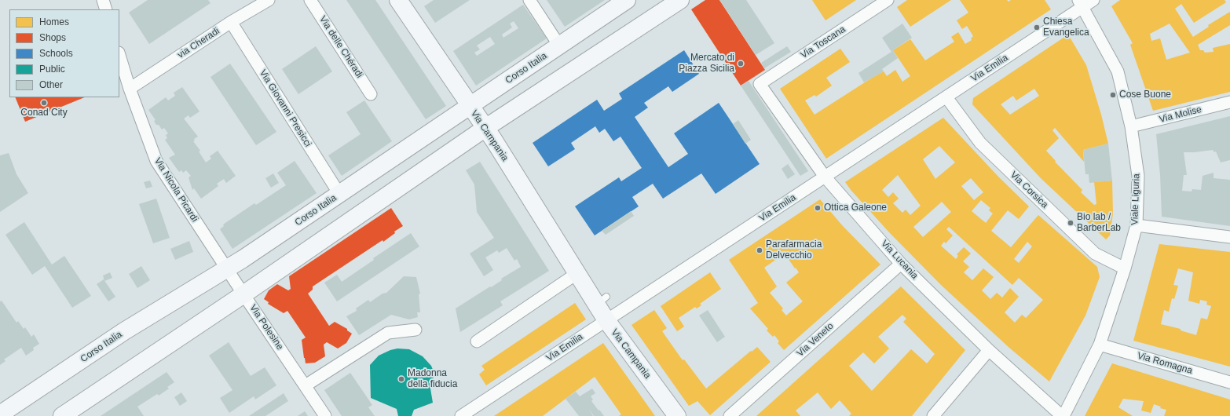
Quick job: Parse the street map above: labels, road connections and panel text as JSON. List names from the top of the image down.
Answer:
{
  "streets": {
    "street": [
      "Via Toscana",
      "via Cheradi",
      "Via delle Chéradi",
      "Corso Italia",
      "Via Emilia",
      "Via Giovanni Presicci",
      "Via Molise",
      "Via Campania",
      "Via Nicola Picardi",
      "Via Corsica",
      "Viale Liguria",
      "Via Lucania",
      "Via Polesine",
      "Via Veneto",
      "Via Romagna"
    ]
  },
  "crossings": [
    ["Via Toscana", "Via Lucania"],
    ["via Cheradi", "Via Giovanni Presicci"],
    ["via Cheradi", "Via Nicola Picardi"],
    ["Corso Italia", "Via Giovanni Presicci"],
    ["Corso Italia", "Via Campania"],
    ["Corso Italia", "Via Nicola Picardi"],
    ["Corso Italia", "Via Polesine"],
    ["Via Emilia", "Via Campania"],
    ["Via Emilia", "Via Corsica"],
    ["Via Emilia", "Viale Liguria"],
    ["Via Emilia", "Via Lucania"],
    ["Via Molise", "Viale Liguria"],
    ["Via Nicola Picardi", "Via Polesine"],
    ["Via Corsica", "Viale Liguria"],
    ["Viale Liguria", "Via Lucania"],
    ["Viale Liguria", "Via Romagna"],
    ["Via Lucania", "Via Veneto"]
  ],
  "places": [
    "Chiesa Evangelica",
    "Mercato di Piazza Sicilia",
    "Cose Buone",
    "Conad City",
    "Ottica Galeone",
    "Bio lab / BarberLab",
    "Parafarmacia Delvecchio",
    "Madonna della fiducia"
  ],
  "legend": [
    "Homes",
    "Shops",
    "Schools",
    "Public",
    "Other"
  ]
}
